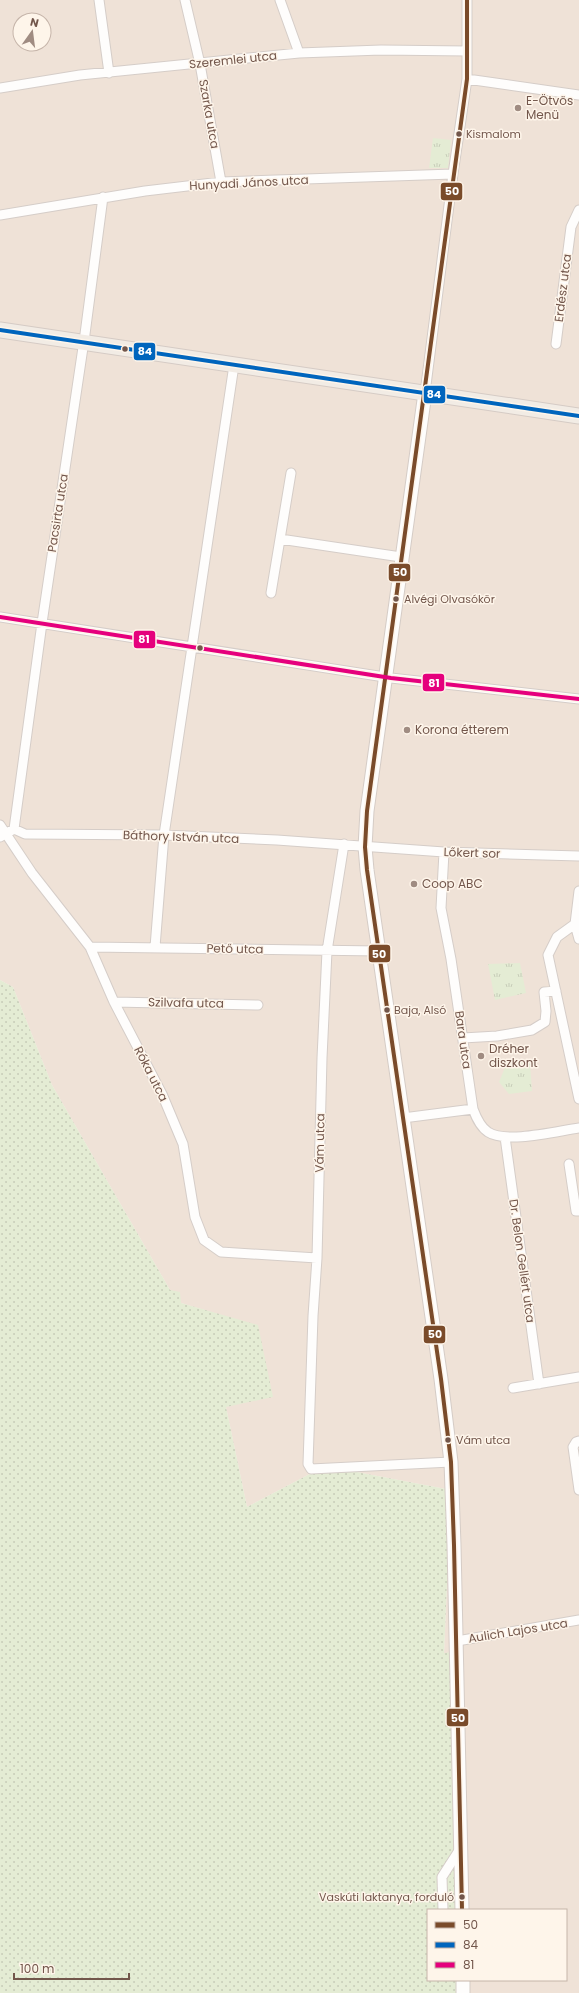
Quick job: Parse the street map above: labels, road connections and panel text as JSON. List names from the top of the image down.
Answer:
{
  "streets": {
    "street": [
      "Szeremlei utca",
      "Szarka utca",
      "Hunyadi János utca",
      "Erdész utca",
      "Pacsirta utca",
      "Báthory István utca",
      "Lőkert sor",
      "Pető utca",
      "Szilvafa utca",
      "Bara utca",
      "Róka utca",
      "Vám utca",
      "Dr. Belon Gellért utca",
      "Aulich Lajos utca"
    ]
  },
  "crossings": [
    ["Szeremlei utca", "Szarka utca"],
    ["Szarka utca", "Hunyadi János utca"],
    ["Hunyadi János utca", "Pacsirta utca"],
    ["Pacsirta utca", "Báthory István utca"],
    ["Pacsirta utca", "Róka utca"],
    ["Báthory István utca", "Lőkert sor"],
    ["Báthory István utca", "Róka utca"],
    ["Báthory István utca", "Vám utca"],
    ["Lőkert sor", "Bara utca"],
    ["Pető utca", "Róka utca"],
    ["Pető utca", "Vám utca"],
    ["Szilvafa utca", "Róka utca"],
    ["Bara utca", "Dr. Belon Gellért utca"],
    ["Róka utca", "Vám utca"]
  ],
  "places": [
    "E-Ötvös Menü",
    "Kismalom",
    "Alvégi Olvasókör",
    "Korona étterem",
    "Coop ABC",
    "Baja, Alsó",
    "Dréher diszkont",
    "Vám utca",
    "Vaskúti laktanya, forduló"
  ],
  "lines": ["transit line 50", "transit line 84", "transit line 81"],
  "legend": ["50", "84", "81"],
  "scale_bar": "100 m",
  "north": "top"
}
